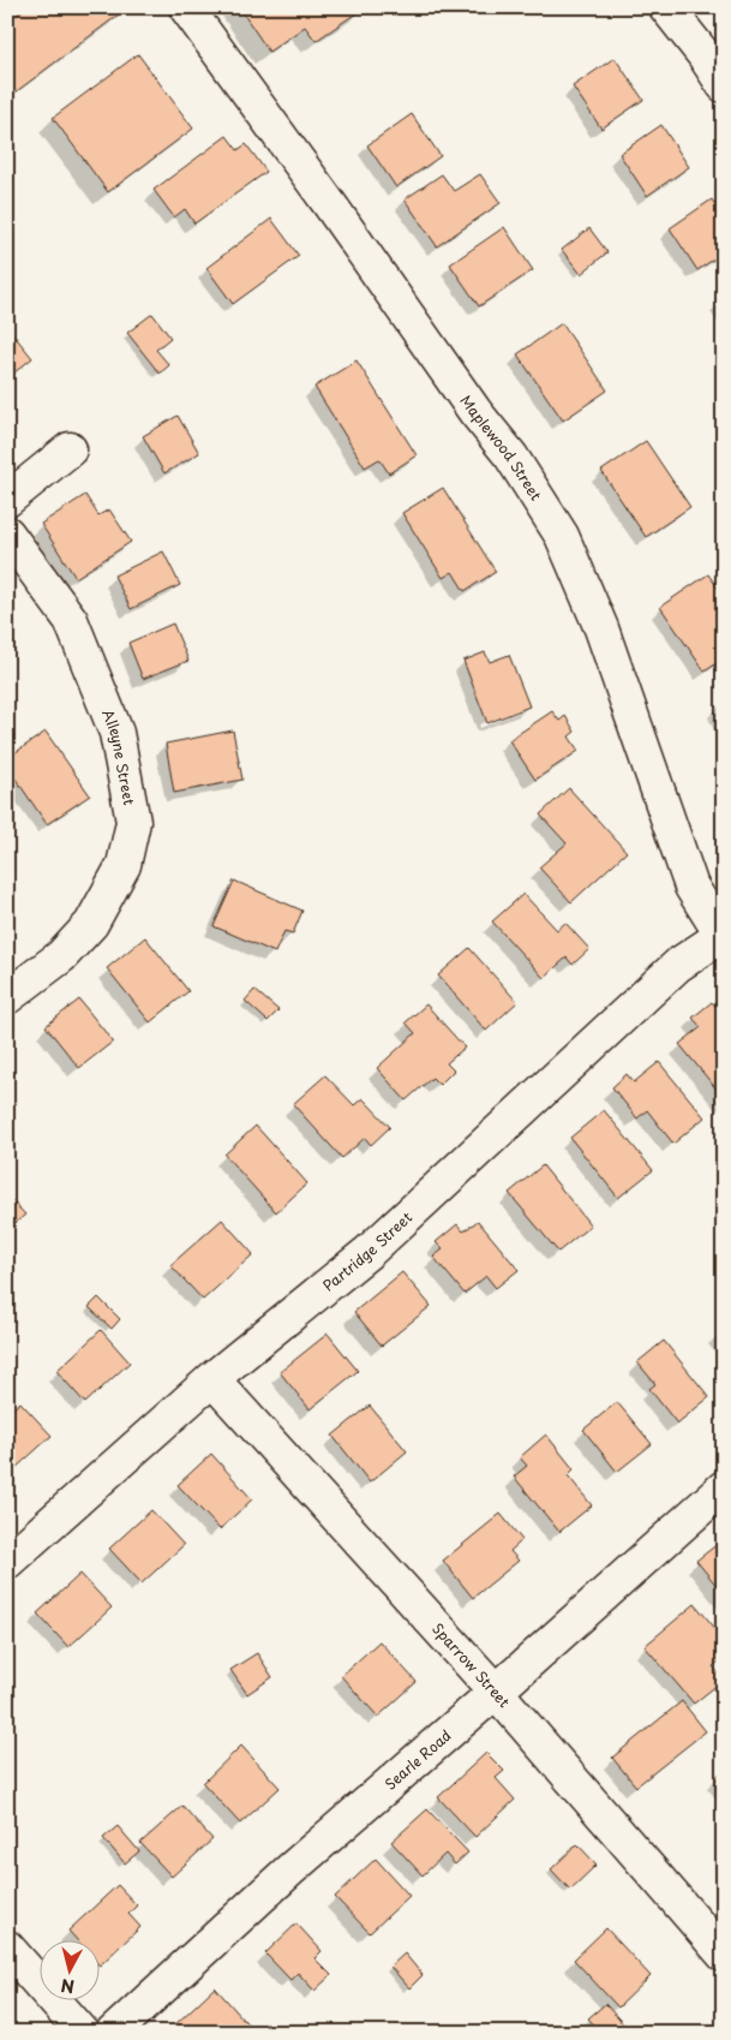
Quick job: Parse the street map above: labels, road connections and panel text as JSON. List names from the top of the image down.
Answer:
{
  "streets": {
    "street": [
      "Maplewood Street",
      "Alleyne Street",
      "Partridge Street",
      "Sparrow Street",
      "Searle Road"
    ]
  },
  "crossings": [
    ["Maplewood Street", "Partridge Street"],
    ["Partridge Street", "Sparrow Street"],
    ["Sparrow Street", "Searle Road"]
  ],
  "north": "bottom"
}
